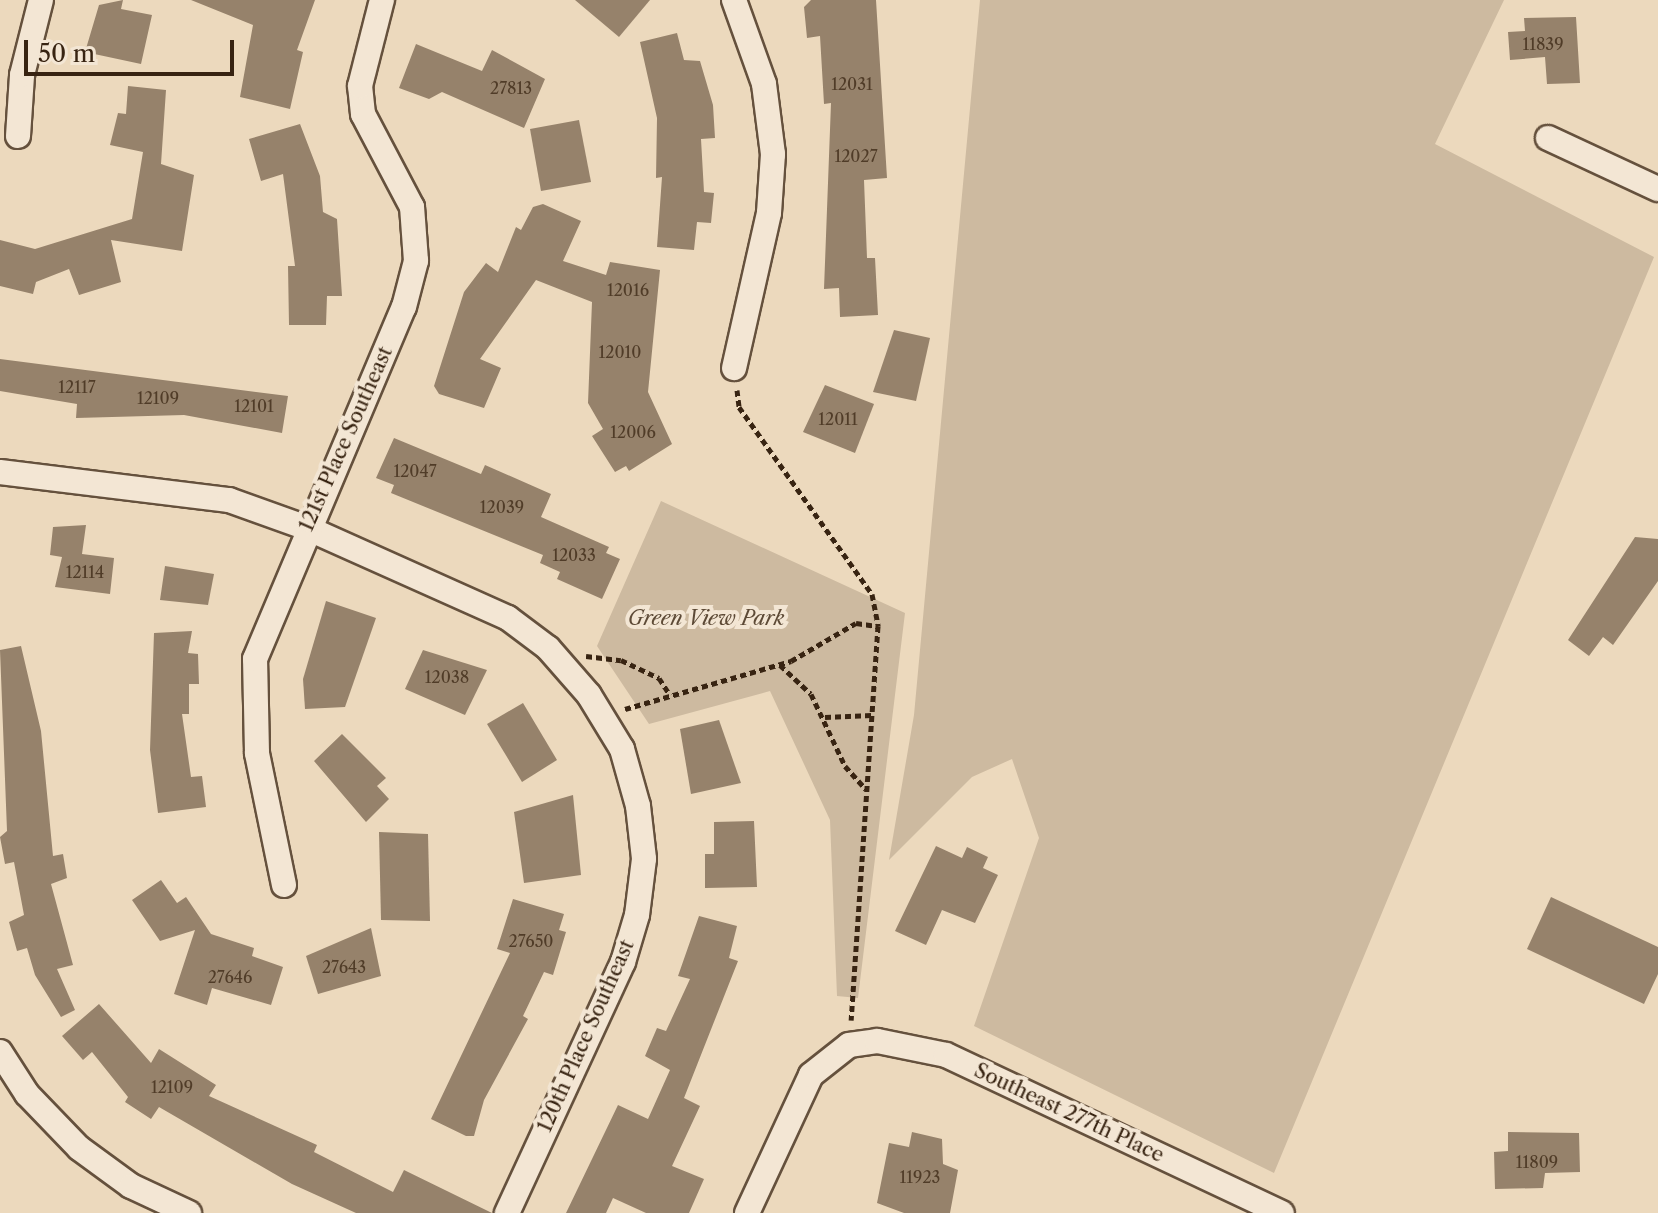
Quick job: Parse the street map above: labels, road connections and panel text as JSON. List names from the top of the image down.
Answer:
{
  "streets": {
    "street": ["121st Place Southeast", "120th Place Southeast", "Southeast 277th Place"]
  },
  "parks": ["Green View Park"],
  "house_numbers": [
    "11839",
    "12031",
    "27813",
    "12027",
    "12016",
    "12010",
    "12117",
    "12109",
    "12101",
    "12011",
    "12006",
    "12047",
    "12039",
    "12033",
    "12114",
    "12038",
    "27650",
    "27643",
    "27646",
    "12109",
    "11809",
    "11923"
  ],
  "scale_bar": "50 m"
}
